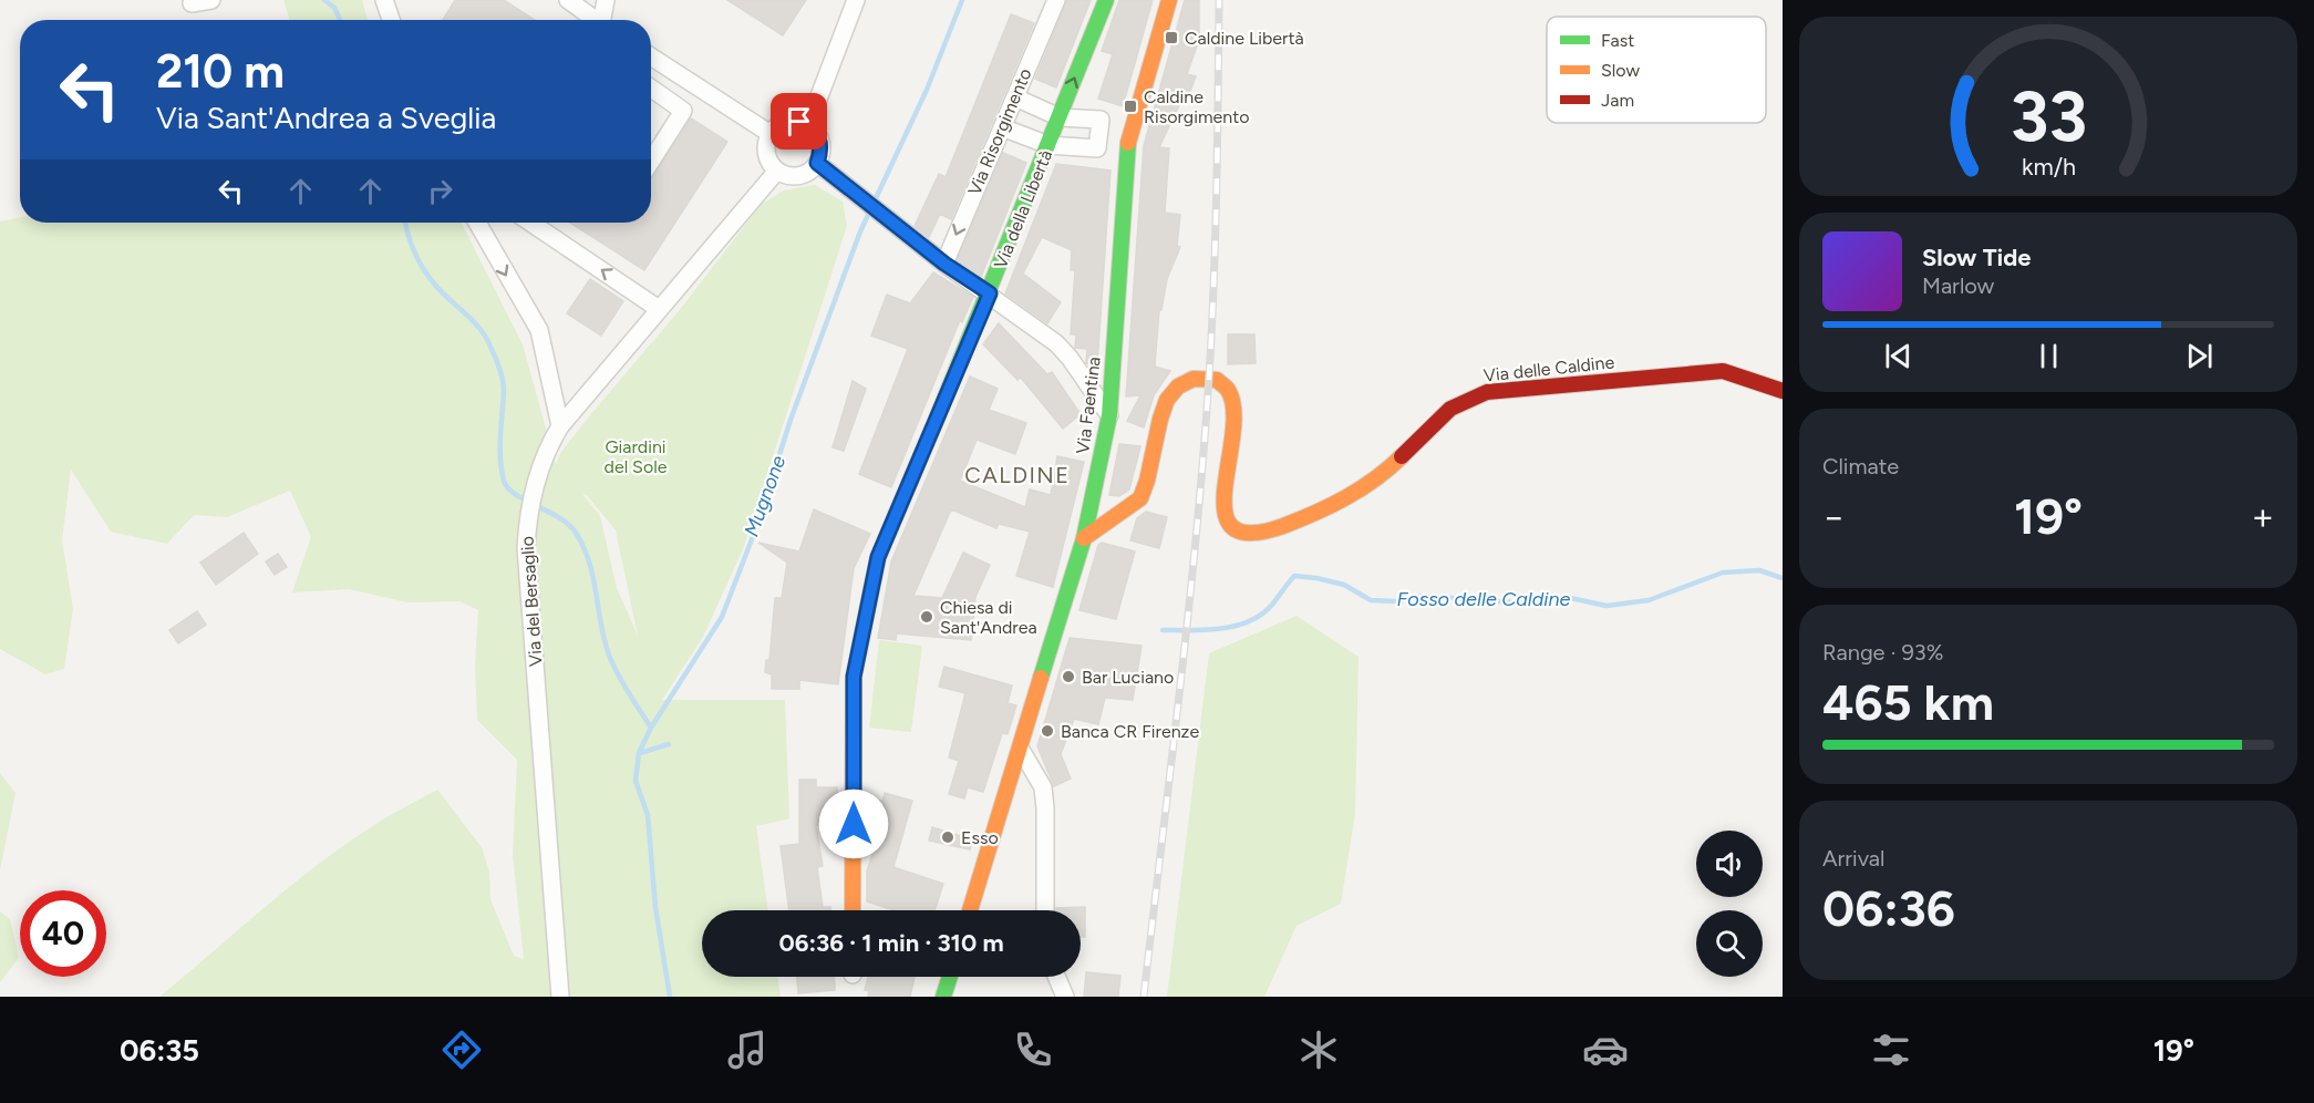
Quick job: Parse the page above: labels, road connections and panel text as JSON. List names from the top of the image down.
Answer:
{
  "streets": {
    "street": [
      "Via Risorgimento",
      "Via della Libertà",
      "Via delle Caldine",
      "Via Faentina",
      "Via del Bersaglio"
    ]
  },
  "crossings": [
    ["Via delle Caldine", "Via Faentina"]
  ],
  "one_way": ["Via Risorgimento"],
  "districts": ["CALDINE"],
  "water": ["Mugnone", "Fosso delle Caldine"],
  "parks": ["Giardini del Sole"],
  "places": {
    "transit": ["Caldine Libertà", "Caldine Risorgimento"],
    "other": [
      "Chiesa di Sant'Andrea",
      "Bar Luciano",
      "Banca CR Firenze",
      "Esso"
    ]
  },
  "legend": ["Fast", "Slow", "Jam"],
  "page": {
    "turn": ["210 m", "Via Sant'Andrea a Sveglia"],
    "song": ["Slow Tide", "Marlow"],
    "tile": [
      "Climate",
      ["Range · 93%", "465 km"],
      ["Arrival", "06:36"]
    ],
    "heat": ["−", "19°", "+"],
    "limit": "40",
    "trip": "06:36 · 1 min · 310 m",
    "tabs": ["06:35", "19°"],
    "gauge": ["33", "km/h"]
  }
}
